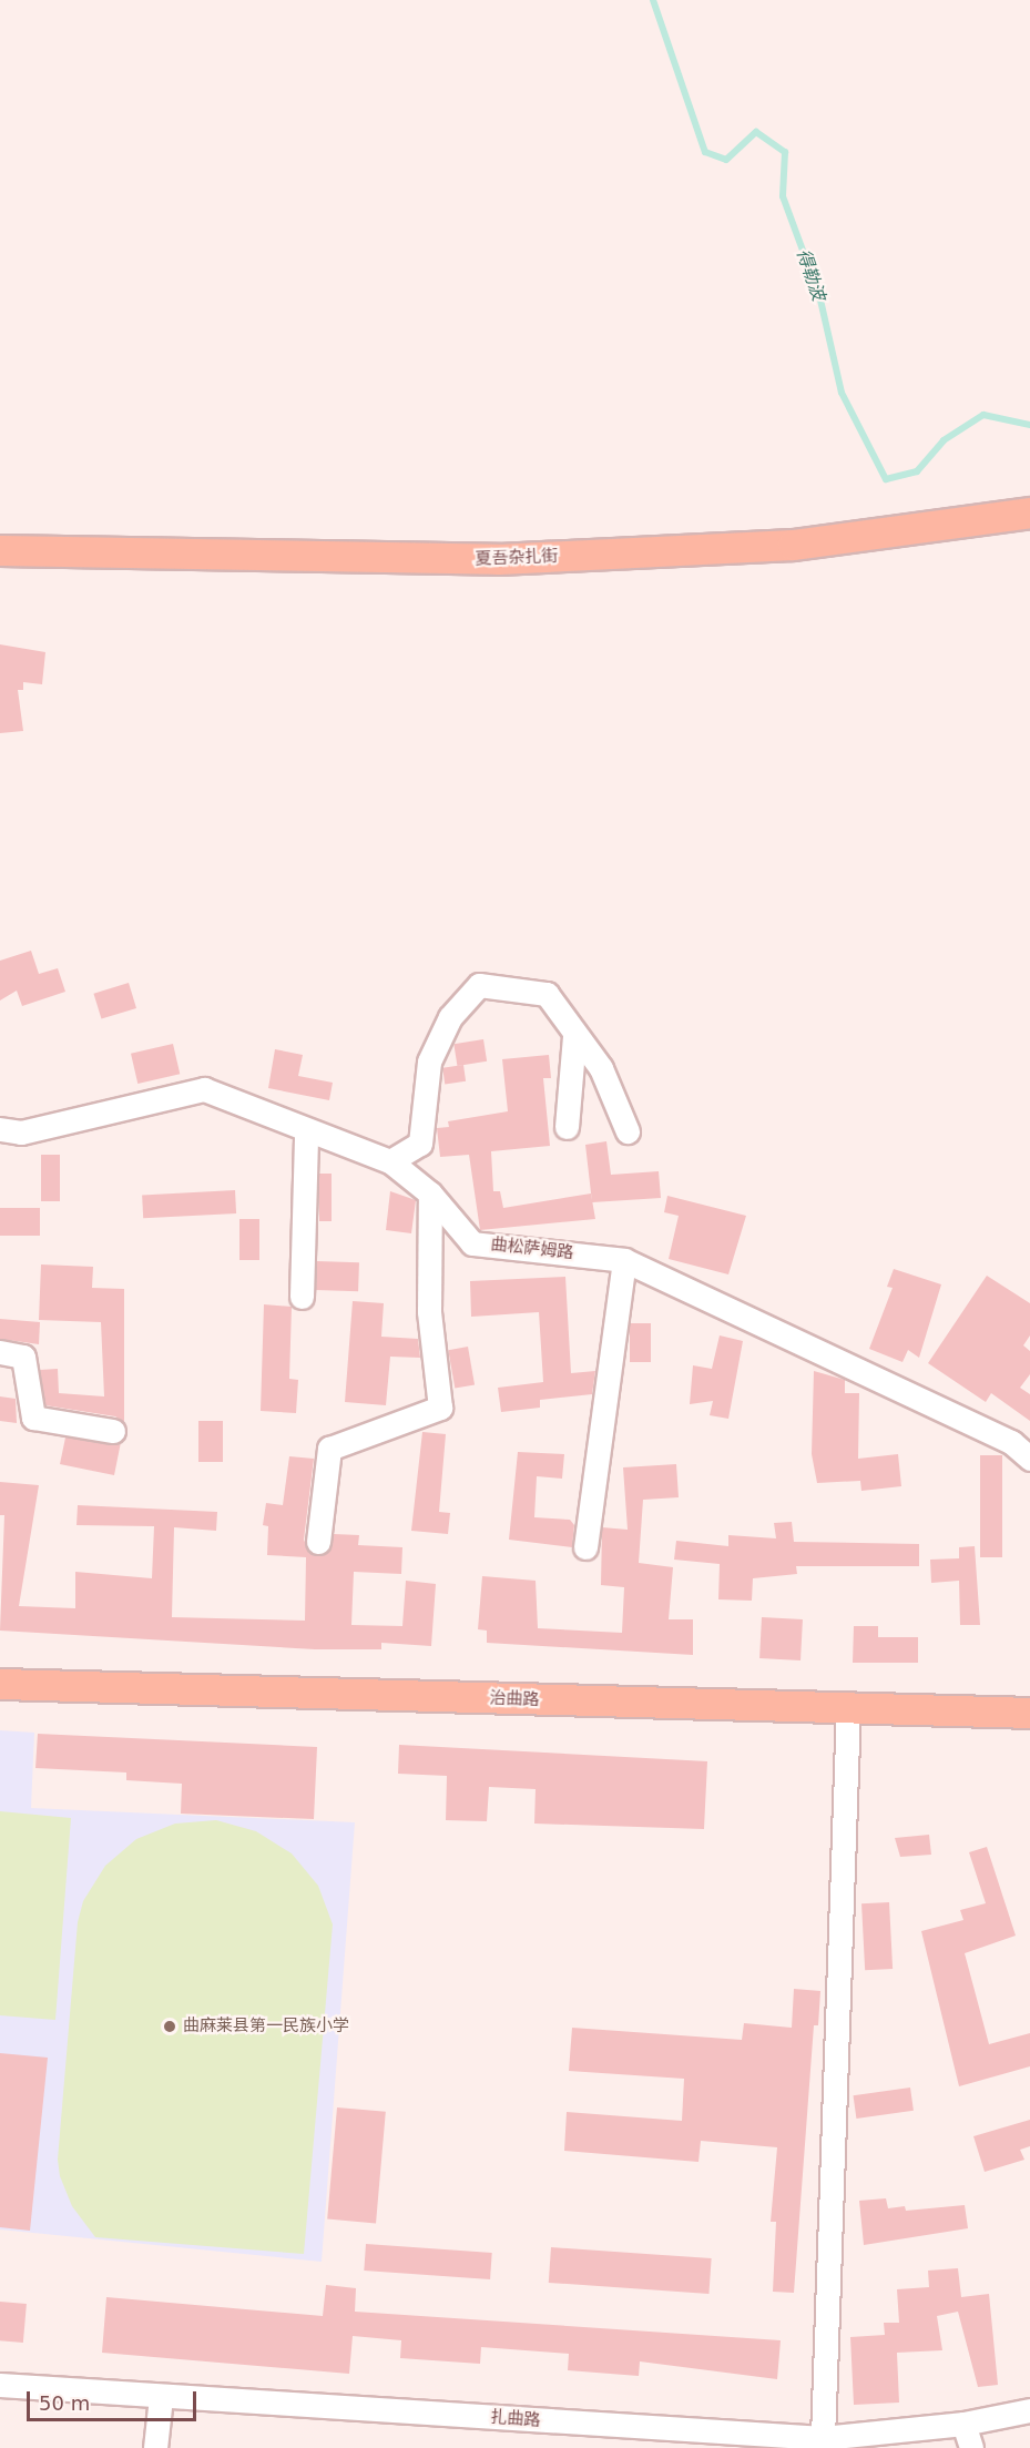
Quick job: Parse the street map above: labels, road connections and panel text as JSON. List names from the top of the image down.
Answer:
{
  "streets": {
    "main road": ["夏吾杂扎街", "治曲路"],
    "street": ["曲松萨姆路", "扎曲路"]
  },
  "water": ["得勒波"],
  "places": ["曲麻莱县第一民族小学"],
  "scale_bar": "50 m"
}
